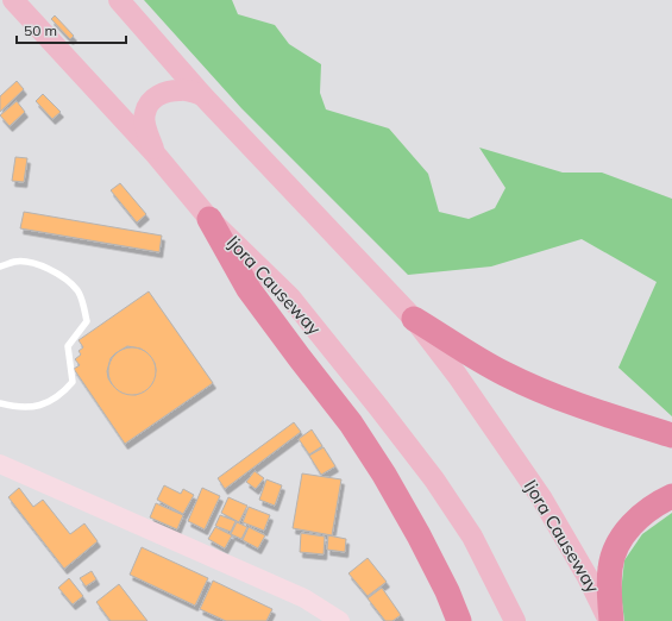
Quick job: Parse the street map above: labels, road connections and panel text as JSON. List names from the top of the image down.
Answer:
{
  "streets": {
    "main road": ["Ijora Causeway"]
  },
  "scale_bar": "50 m"
}
